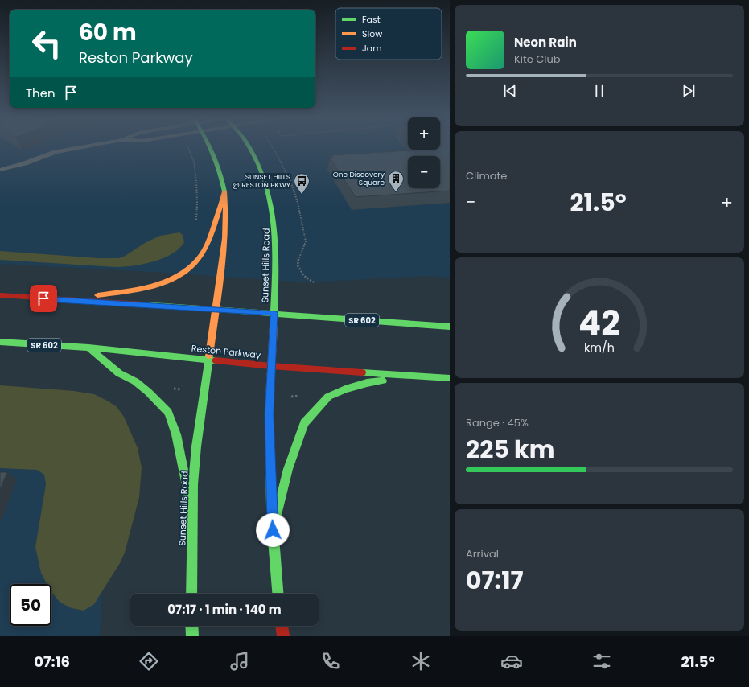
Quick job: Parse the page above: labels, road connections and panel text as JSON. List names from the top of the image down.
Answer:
{
  "streets": {
    "main road": ["Sunset Hills Road", "SR 602", "Reston Parkway"]
  },
  "crossings": [
    ["Sunset Hills Road", "SR 602"],
    ["Sunset Hills Road", "Reston Parkway"]
  ],
  "places": {
    "building": ["One Discovery Square"],
    "bus stop": ["SUNSET HILLS @ RESTON PKWY"]
  },
  "legend": ["Fast", "Slow", "Jam"],
  "page": {
    "turn": ["60 m", "Reston Parkway"],
    "song": ["Neon Rain", "Kite Club"],
    "then": "Then",
    "map_buttons": ["+", "−"],
    "tile": [
      "Climate",
      ["Range · 45%", "225 km"],
      ["Arrival", "07:17"]
    ],
    "heat": ["−", "21.5°", "+"],
    "limit": "50",
    "trip": "07:17 · 1 min · 140 m",
    "tabs": ["07:16", "21.5°"],
    "gauge": ["42", "km/h"]
  }
}
